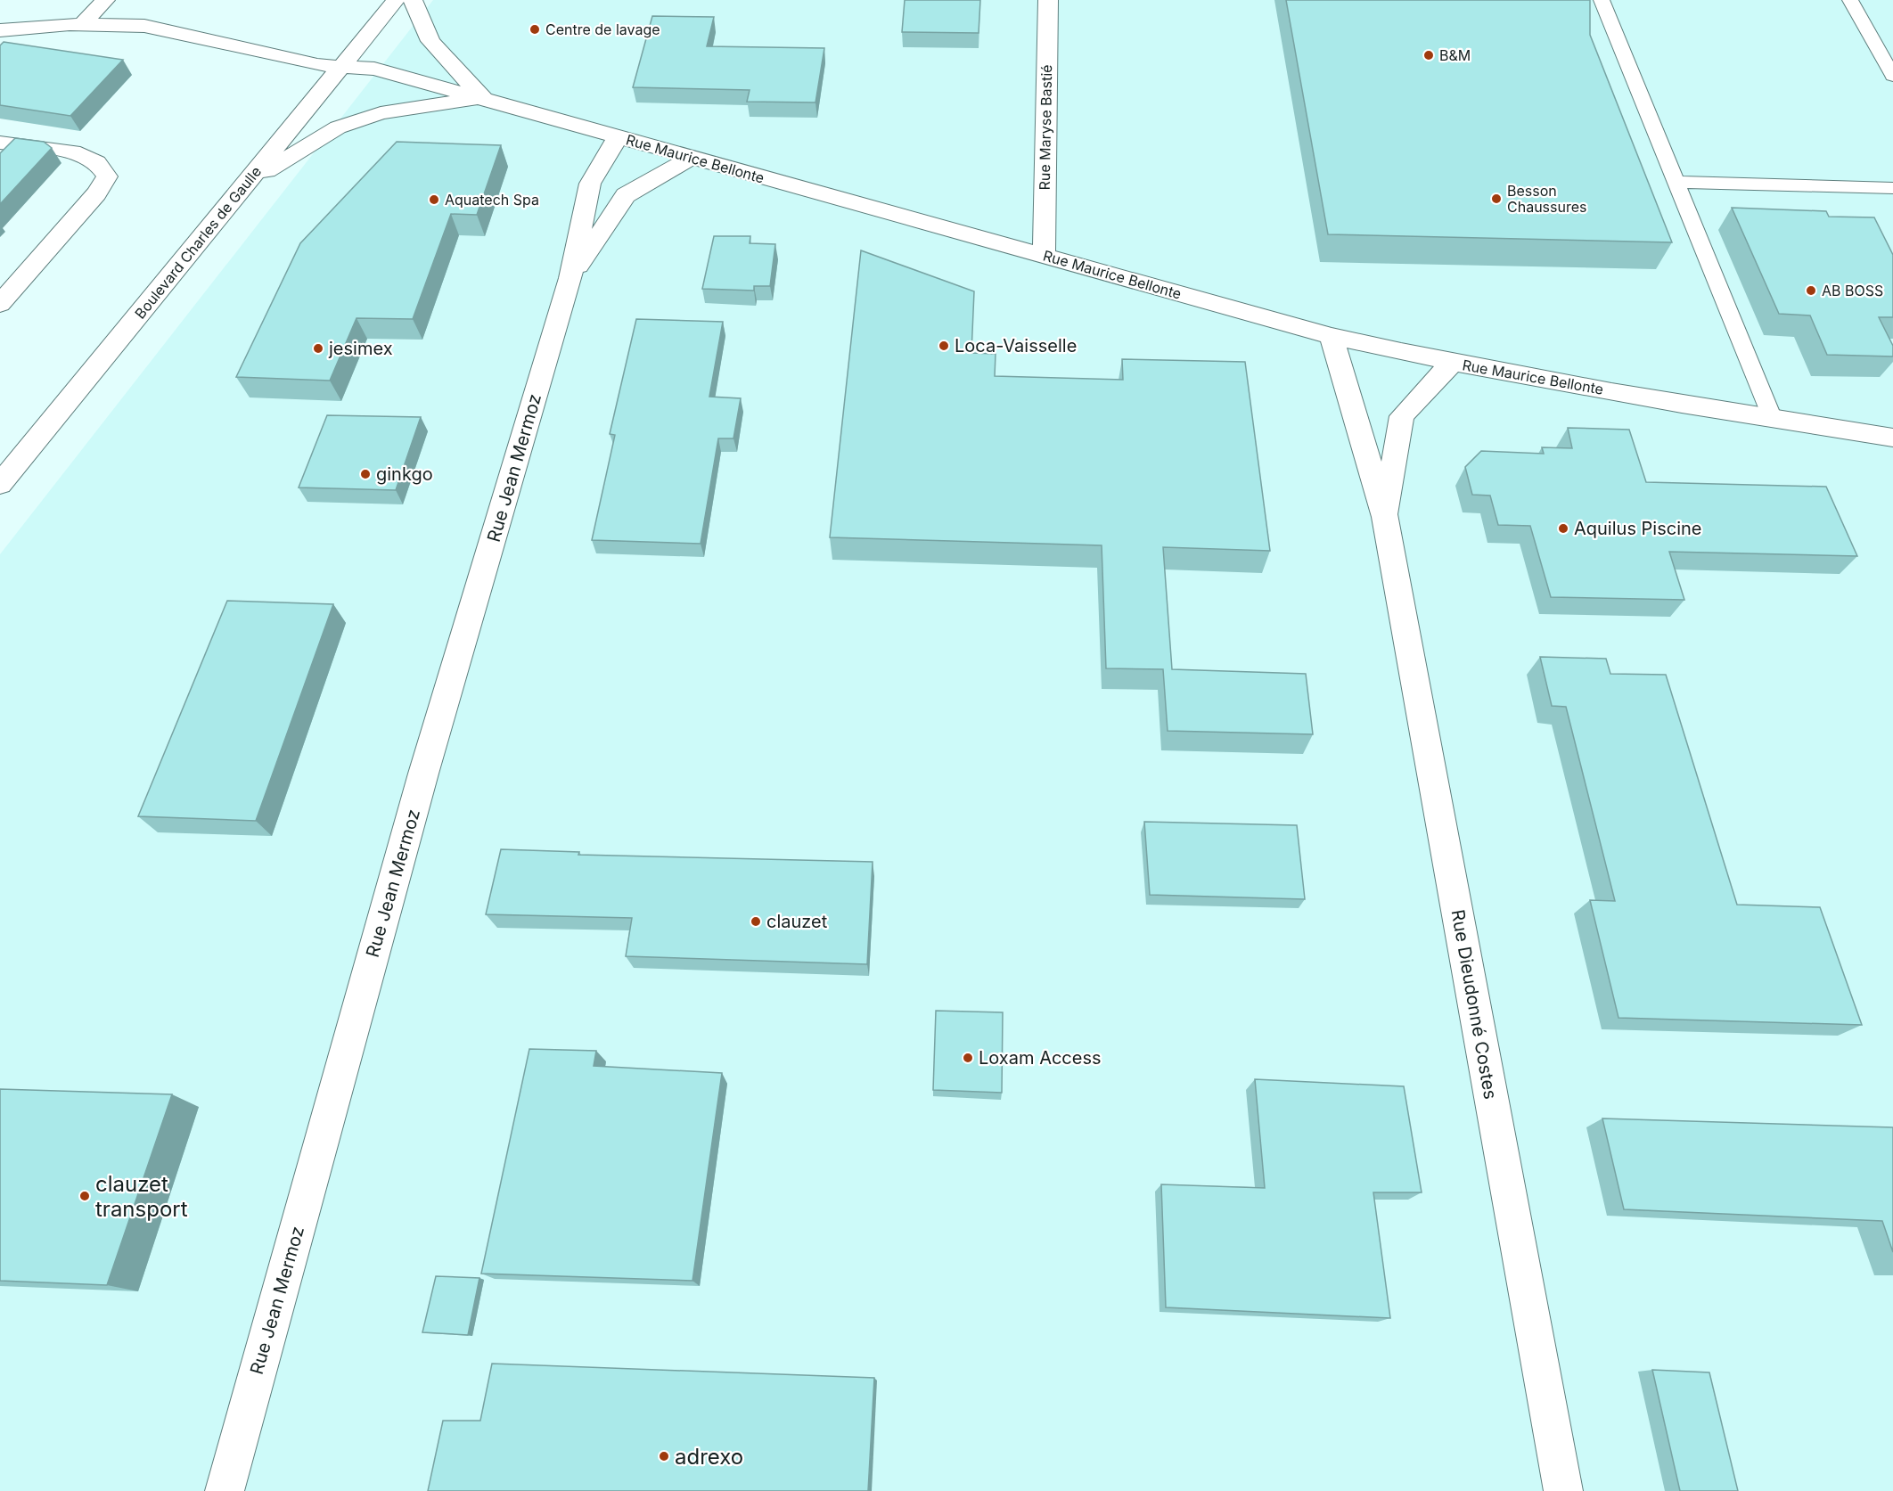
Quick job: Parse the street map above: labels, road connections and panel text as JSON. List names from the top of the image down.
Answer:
{
  "streets": {
    "street": [
      "Rue Maryse Bastié",
      "Rue Maurice Bellonte",
      "Boulevard Charles de Gaulle",
      "Rue Jean Mermoz",
      "Rue Dieudonné Costes"
    ]
  },
  "crossings": [
    ["Rue Maryse Bastié", "Rue Maurice Bellonte"],
    ["Rue Maurice Bellonte", "Boulevard Charles de Gaulle"],
    ["Rue Maurice Bellonte", "Rue Jean Mermoz"],
    ["Rue Maurice Bellonte", "Rue Dieudonné Costes"]
  ],
  "places": [
    "Centre de lavage",
    "B&M",
    "Besson Chaussures",
    "Aquatech Spa",
    "AB BOSS",
    "Loca-Vaisselle",
    "jesimex",
    "ginkgo",
    "Aquilus Piscine",
    "clauzet",
    "Loxam Access",
    "clauzet transport",
    "adrexo"
  ]
}
